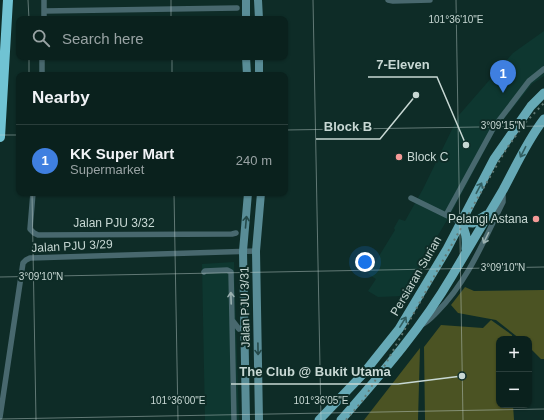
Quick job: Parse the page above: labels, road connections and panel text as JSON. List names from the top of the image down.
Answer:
{
  "streets": {
    "main road": ["Persiaran Surian"],
    "street": ["Jalan PJU 3/32", "Jalan PJU 3/29", "Jalan PJU 3/31"]
  },
  "crossings": [
    ["Jalan PJU 3/29", "Jalan PJU 3/31"]
  ],
  "places": [
    "Block B",
    "7-Eleven",
    "Block C",
    "Pelangi Astana",
    "The Club @ Bukit Utama"
  ],
  "page": {
    "search": "Search here",
    "pins": "1",
    "heading": "Nearby",
    "list": [
      {
        "mark": "1",
        "name": "KK Super Mart",
        "note": "Supermarket",
        "value": "240 m"
      }
    ],
    "map_buttons": ["+", "−"]
  },
  "coordinates": [
    "101°36'10\"E",
    "3°09'15\"N",
    "3°09'10\"N",
    "101°36'00\"E",
    "101°36'05\"E"
  ]
}
